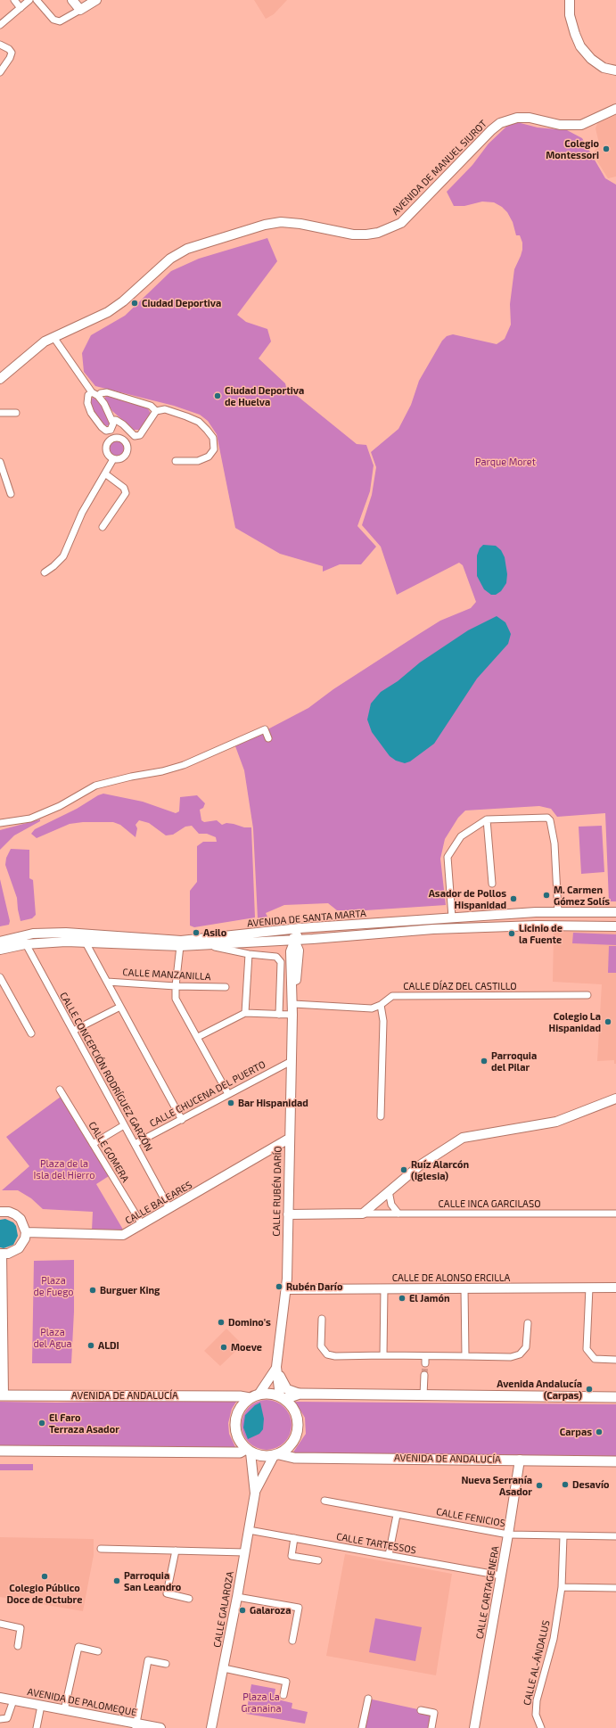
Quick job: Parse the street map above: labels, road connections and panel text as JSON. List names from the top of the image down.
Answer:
{
  "streets": {
    "main road": ["AVENIDA DE ANDALUCÍA"],
    "street": [
      "AVENIDA DE MANUEL SIUROT",
      "AVENIDA DE SANTA MARTA",
      "CALLE MANZANILLA",
      "CALLE DÍAZ DEL CASTILLO",
      "CALLE CONCEPCIÓN RODRÍGUEZ GARZÓN",
      "CALLE CHUCENA DEL PUERTO",
      "CALLE GOMERA",
      "CALLE RUBÉN DARÍO",
      "CALLE BALEARES",
      "CALLE INCA GARCILASO",
      "CALLE DE ALONSO ERCILLA",
      "CALLE FENICIOS",
      "CALLE TARTESSOS",
      "CALLE CARTAGENERA",
      "CALLE GALAROZA",
      "CALLE AL-ÁNDALUS",
      "AVENIDA DE PALOMEQUE"
    ]
  },
  "crossings": [
    ["AVENIDA DE SANTA MARTA", "CALLE CONCEPCIÓN RODRÍGUEZ GARZÓN"],
    ["AVENIDA DE SANTA MARTA", "CALLE RUBÉN DARÍO"],
    ["CALLE DÍAZ DEL CASTILLO", "CALLE RUBÉN DARÍO"],
    ["CALLE CONCEPCIÓN RODRÍGUEZ GARZÓN", "CALLE CHUCENA DEL PUERTO"],
    ["CALLE CONCEPCIÓN RODRÍGUEZ GARZÓN", "CALLE BALEARES"],
    ["CALLE CHUCENA DEL PUERTO", "CALLE RUBÉN DARÍO"],
    ["CALLE GOMERA", "CALLE BALEARES"],
    ["CALLE RUBÉN DARÍO", "CALLE BALEARES"],
    ["CALLE RUBÉN DARÍO", "CALLE DE ALONSO ERCILLA"],
    ["CALLE RUBÉN DARÍO", "AVENIDA DE ANDALUCÍA"],
    ["CALLE RUBÉN DARÍO", "CALLE GALAROZA"],
    ["AVENIDA DE ANDALUCÍA", "CALLE CARTAGENERA"],
    ["AVENIDA DE ANDALUCÍA", "CALLE GALAROZA"],
    ["CALLE FENICIOS", "CALLE CARTAGENERA"],
    ["CALLE FENICIOS", "CALLE AL-ÁNDALUS"],
    ["CALLE TARTESSOS", "CALLE CARTAGENERA"],
    ["CALLE TARTESSOS", "CALLE GALAROZA"]
  ],
  "parks": [
    "Parque Moret",
    "Plaza de la Isla del Hierro",
    "Plaza de Fuego",
    "Plaza del Agua",
    "Plaza La Granaina"
  ],
  "places": [
    "Colegio Montessori",
    "Ciudad Deportiva",
    "Ciudad Deportiva de Huelva",
    "M. Carmen Gómez Solís",
    "Asador de Pollos Hispanidad",
    "Asilo",
    "Licinio de la Fuente",
    "Colegio La Hispanidad",
    "Parroquia del Pilar",
    "Bar Hispanidad",
    "Ruíz Alarcón (Iglesia)",
    "Rubén Darío",
    "Burguer King",
    "El Jamón",
    "Domino's",
    "ALDI",
    "Moeve",
    "Avenida Andalucía (Carpas)",
    "El Faro Terraza Asador",
    "Carpas",
    "Desavío",
    "Nueva Serranía Asador",
    "Colegio Público Doce de Octubre",
    "Parroquia San Leandro",
    "Galaroza"
  ]
}
